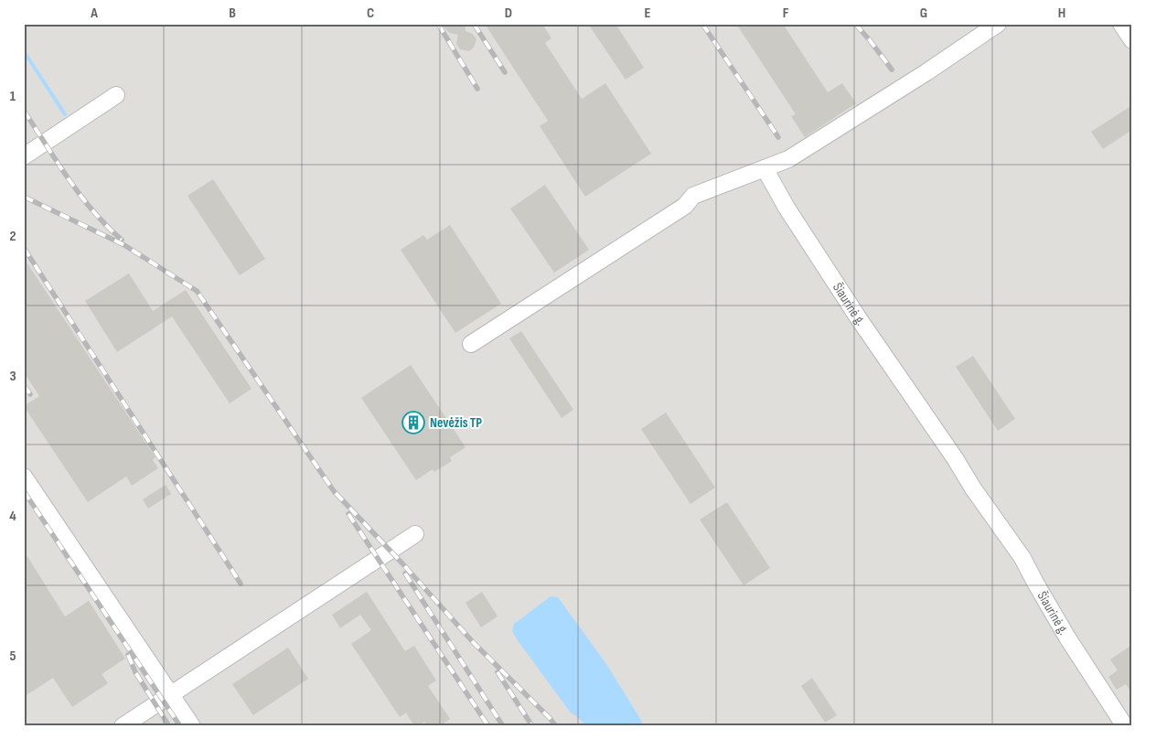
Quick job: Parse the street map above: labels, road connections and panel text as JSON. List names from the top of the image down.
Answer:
{
  "streets": {
    "street": ["Šiaurinė g."]
  },
  "places": {
    "building": ["Nevėžis TP"]
  },
  "grid": {
    "columns": [
      "A",
      "B",
      "C",
      "D",
      "E",
      "F",
      "G",
      "H"
    ],
    "rows": [
      "1",
      "2",
      "3",
      "4",
      "5"
    ]
  }
}
